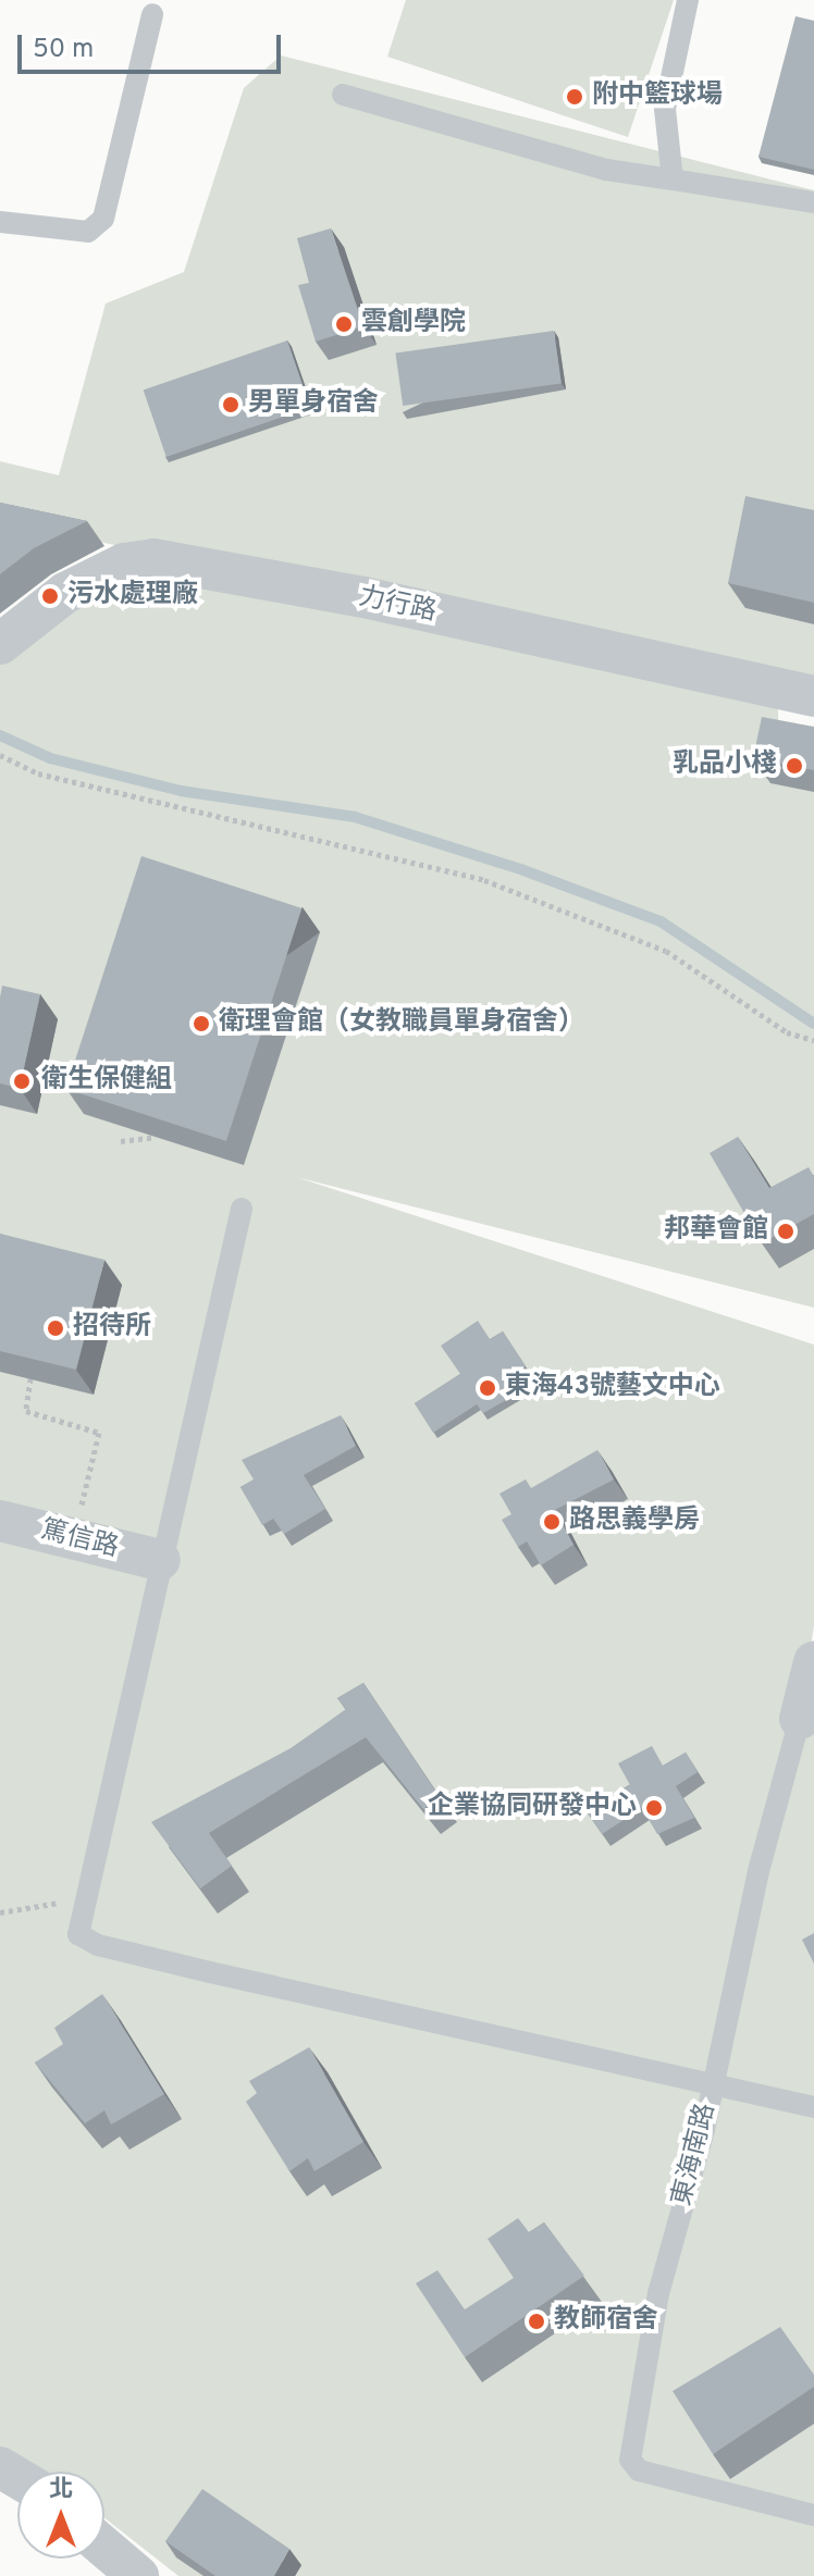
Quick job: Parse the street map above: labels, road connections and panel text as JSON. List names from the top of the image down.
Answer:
{
  "streets": {
    "street": ["力行路", "篤信路", "東海南路"]
  },
  "places": [
    "附中籃球場",
    "雲創學院",
    "男單身宿舍",
    "污水處理廠",
    "乳品小棧",
    "衛理會館（女教職員單身宿舍）",
    "衛生保健組",
    "邦華會館",
    "招待所",
    "東海43號藝文中心",
    "路思義學房",
    "企業協同研發中心",
    "教師宿舍"
  ],
  "scale_bar": "50 m",
  "north": "top"
}
